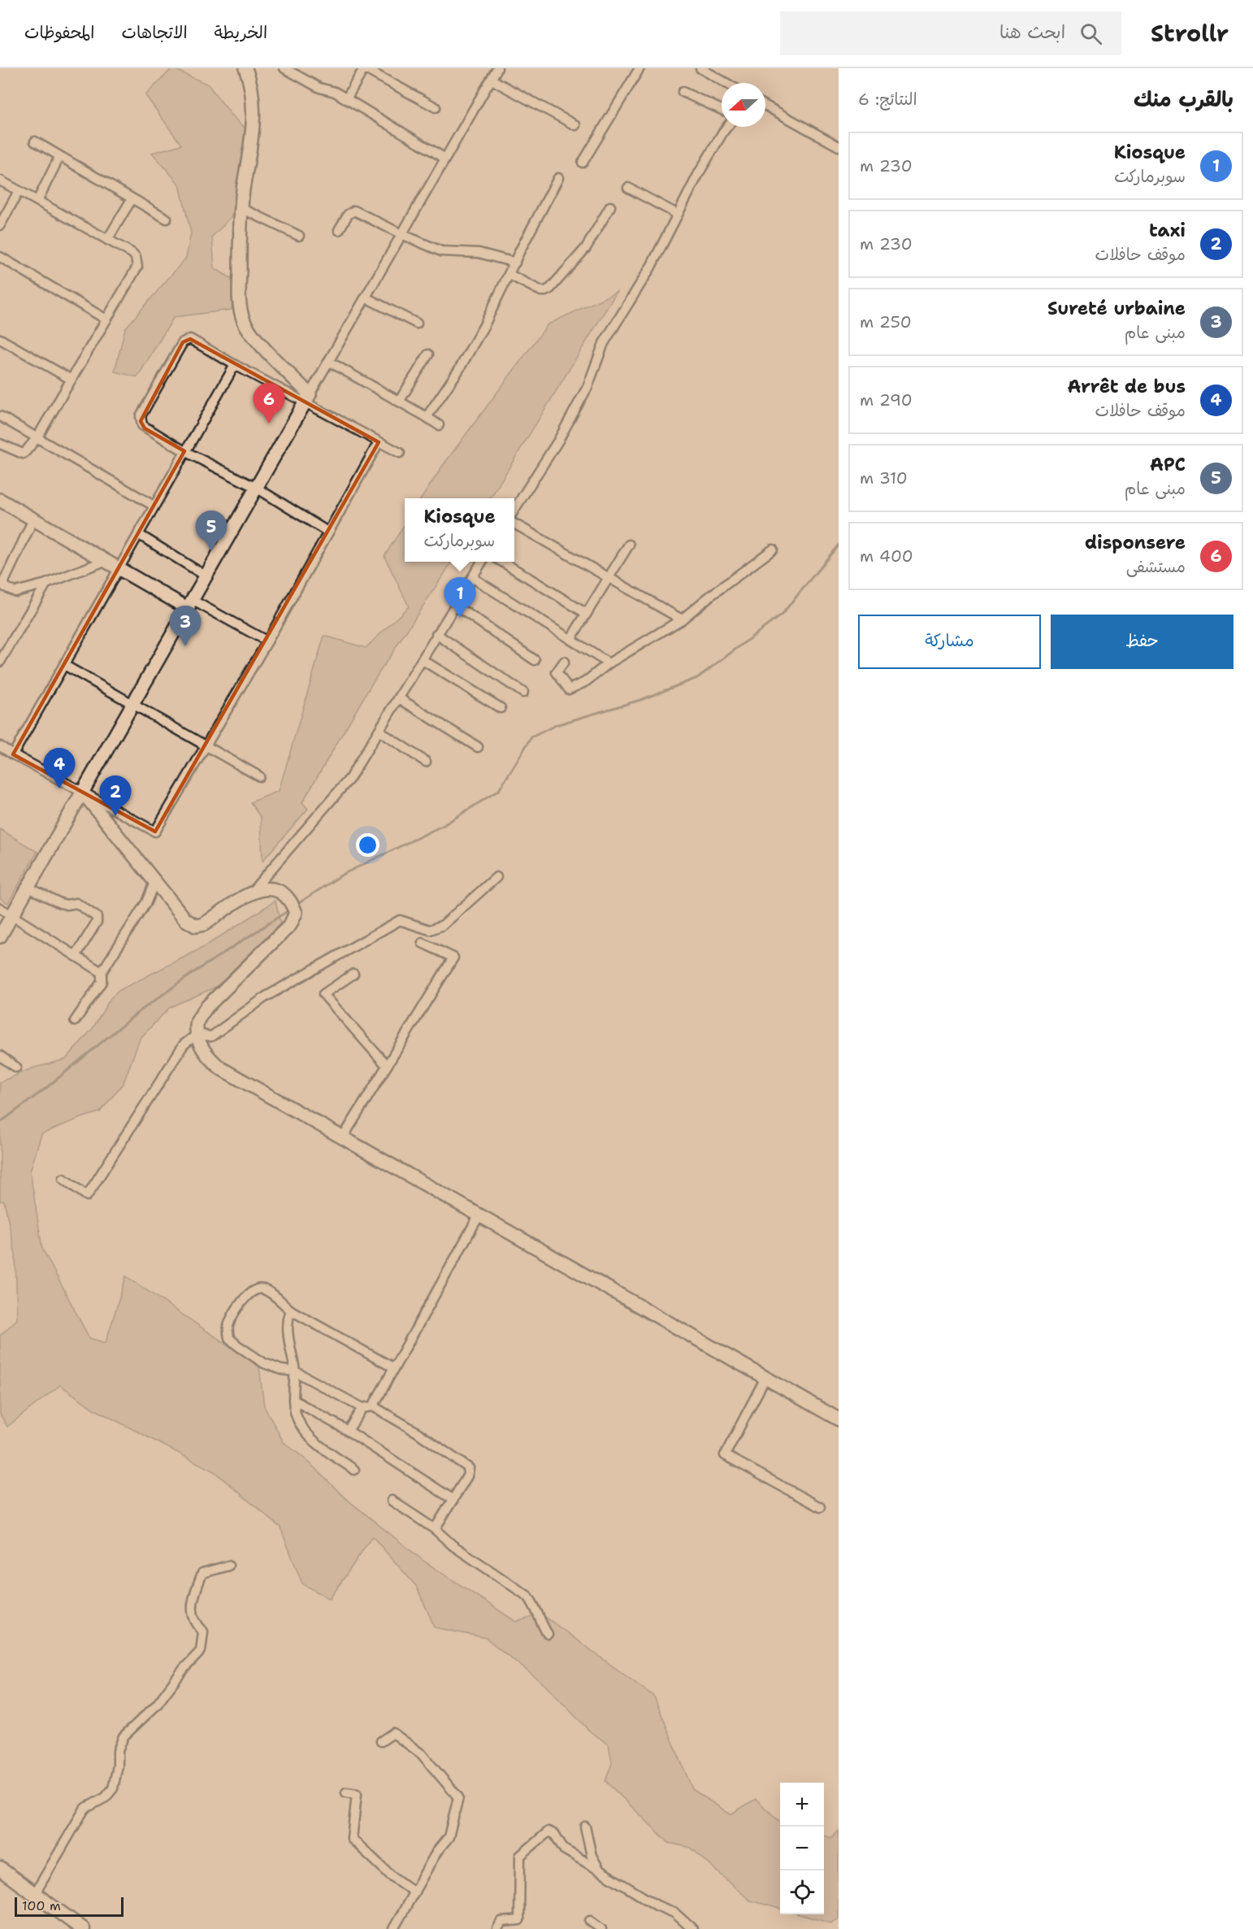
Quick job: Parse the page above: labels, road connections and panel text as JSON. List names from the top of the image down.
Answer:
{
  "scale_bar": "100 m",
  "north": "left",
  "page": {
    "header": "Strollr",
    "search": "ابحث هنا",
    "nav": ["الخريطة", "الاتجاهات", "المحفوظات"],
    "heading": ["بالقرب منك", "النتائج: 6"],
    "list": [
      {
        "mark": "1",
        "name": "Kiosque",
        "note": "سوبرماركت",
        "value": "230 m"
      },
      {
        "mark": "2",
        "name": "taxi",
        "note": "موقف حافلات",
        "value": "230 m"
      },
      {
        "mark": "3",
        "name": "Sureté urbaine",
        "note": "مبنى عام",
        "value": "250 m"
      },
      {
        "mark": "4",
        "name": "Arrêt de bus",
        "note": "موقف حافلات",
        "value": "290 m"
      },
      {
        "mark": "5",
        "name": "APC",
        "note": "مبنى عام",
        "value": "310 m"
      },
      {
        "mark": "6",
        "name": "disponsere",
        "note": "مستشفى",
        "value": "400 m"
      }
    ],
    "pins": [
      "6",
      "5",
      "1",
      "3",
      "4",
      "2"
    ],
    "popup": ["Kiosque", "سوبرماركت"],
    "buttons": ["حفظ", "مشاركة"],
    "map_buttons": ["+", "−"],
    "scale": "100 m"
  }
}
